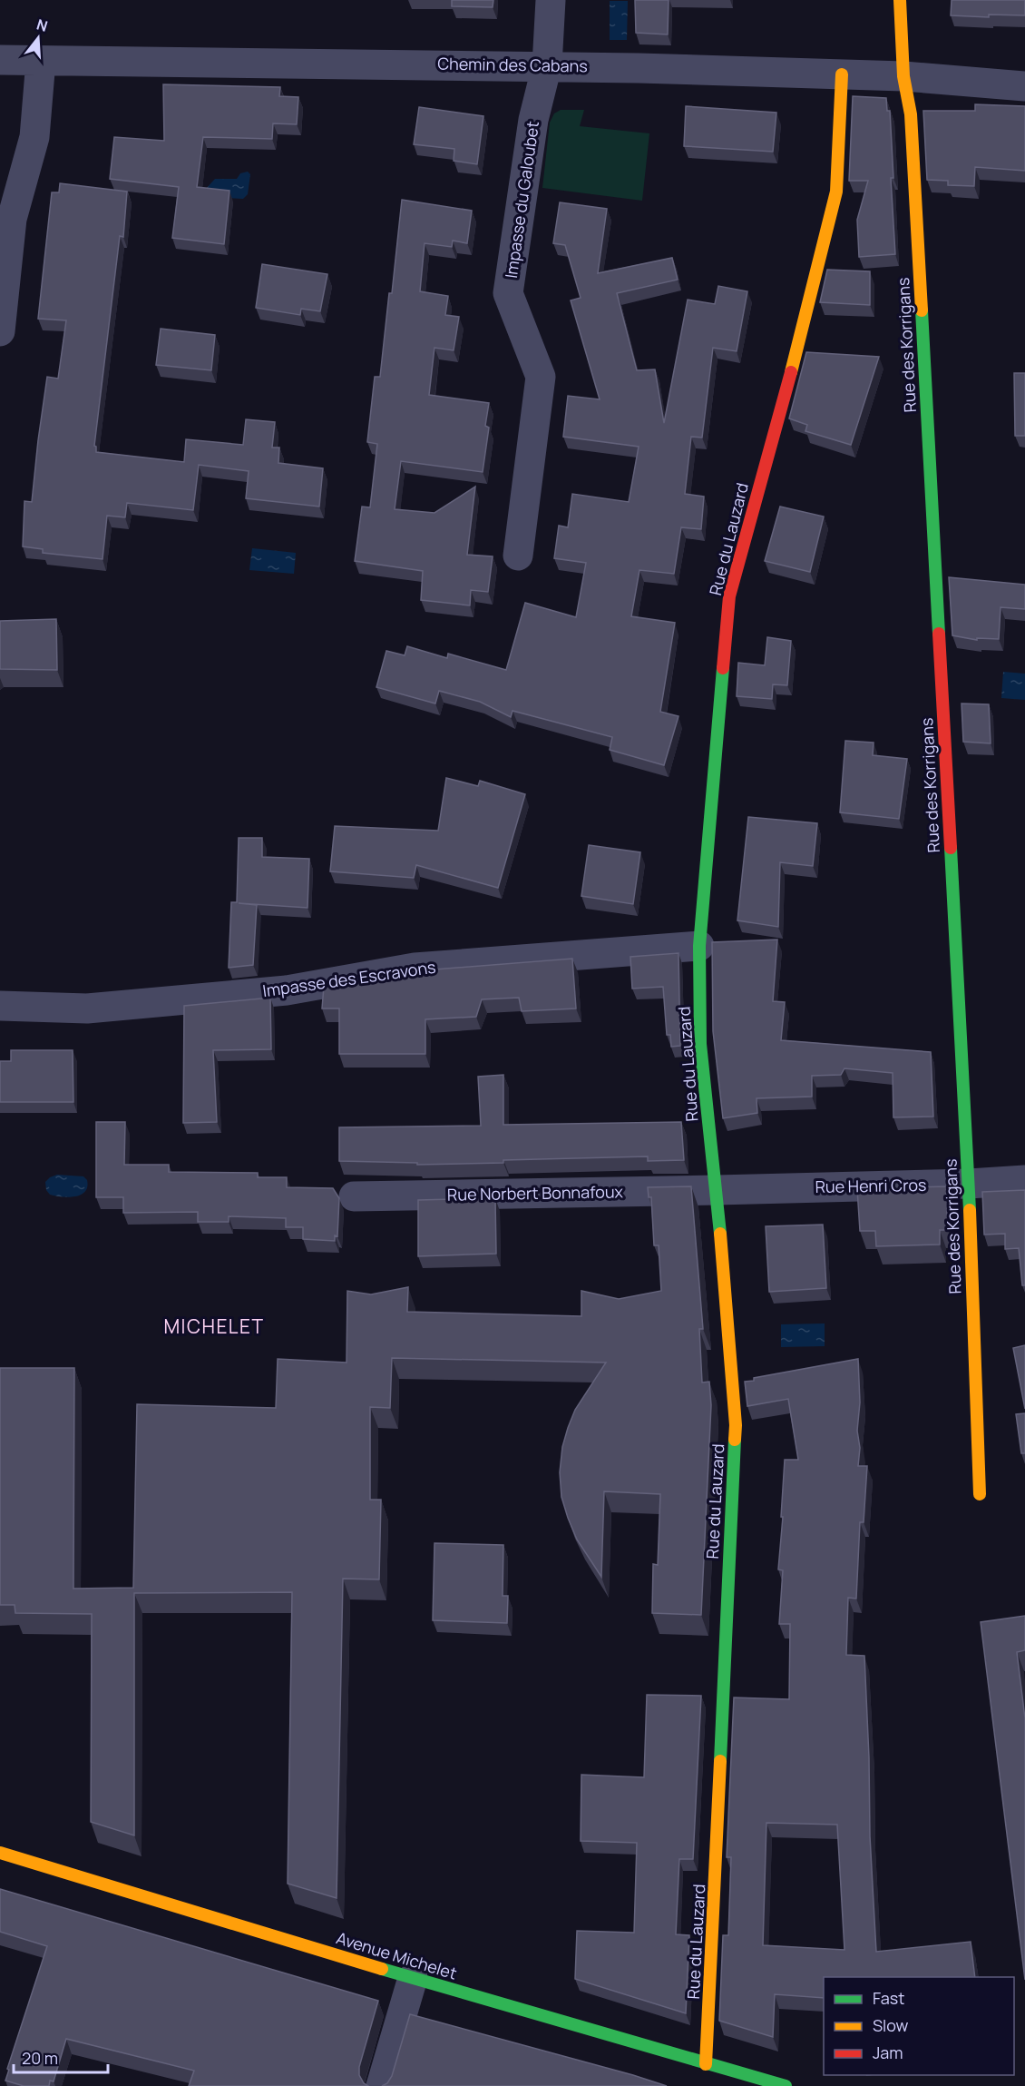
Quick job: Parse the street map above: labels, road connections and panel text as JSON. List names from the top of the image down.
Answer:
{
  "streets": {
    "street": [
      "Chemin des Cabans",
      "Impasse du Galoubet",
      "Rue des Korrigans",
      "Rue du Lauzard",
      "Impasse des Escravons",
      "Rue Henri Cros",
      "Rue Norbert Bonnafoux",
      "Avenue Michelet"
    ]
  },
  "crossings": [
    ["Chemin des Cabans", "Impasse du Galoubet"],
    ["Chemin des Cabans", "Rue des Korrigans"],
    ["Chemin des Cabans", "Rue du Lauzard"],
    ["Rue des Korrigans", "Rue Henri Cros"],
    ["Rue du Lauzard", "Impasse des Escravons"],
    ["Rue du Lauzard", "Rue Henri Cros"],
    ["Rue du Lauzard", "Rue Norbert Bonnafoux"],
    ["Rue du Lauzard", "Avenue Michelet"],
    ["Rue Henri Cros", "Rue Norbert Bonnafoux"]
  ],
  "districts": ["MICHELET"],
  "legend": ["Fast", "Slow", "Jam"],
  "scale_bar": "20 m",
  "north": "top"
}
